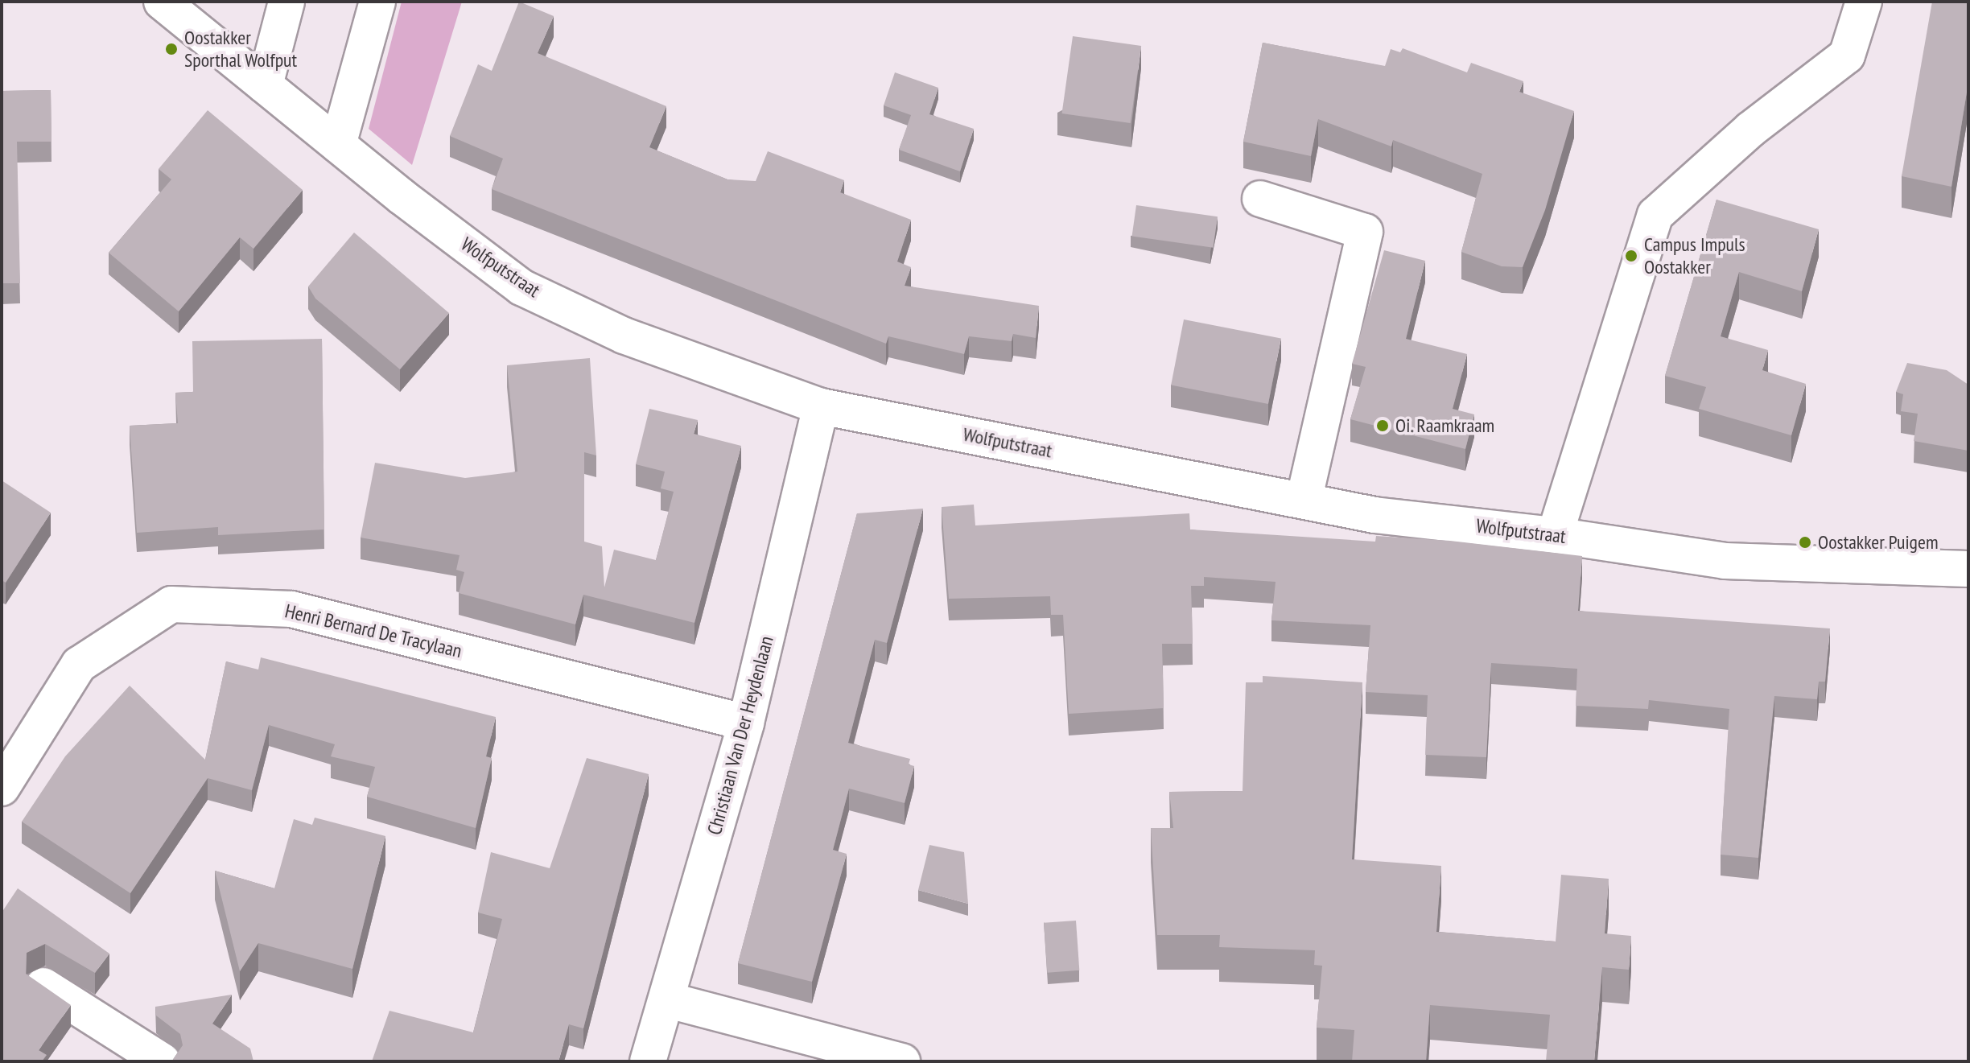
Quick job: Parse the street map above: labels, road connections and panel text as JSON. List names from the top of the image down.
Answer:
{
  "streets": {
    "street": ["Wolfputstraat", "Henri Bernard De Tracylaan", "Christiaan Van Der Heydenlaan"]
  },
  "crossings": [
    ["Wolfputstraat", "Christiaan Van Der Heydenlaan"],
    ["Henri Bernard De Tracylaan", "Christiaan Van Der Heydenlaan"]
  ],
  "places": [
    "Oostakker Sporthal Wolfput",
    "Campus Impuls Oostakker",
    "Oi. Raamkraam",
    "Oostakker Puigem"
  ]
}
